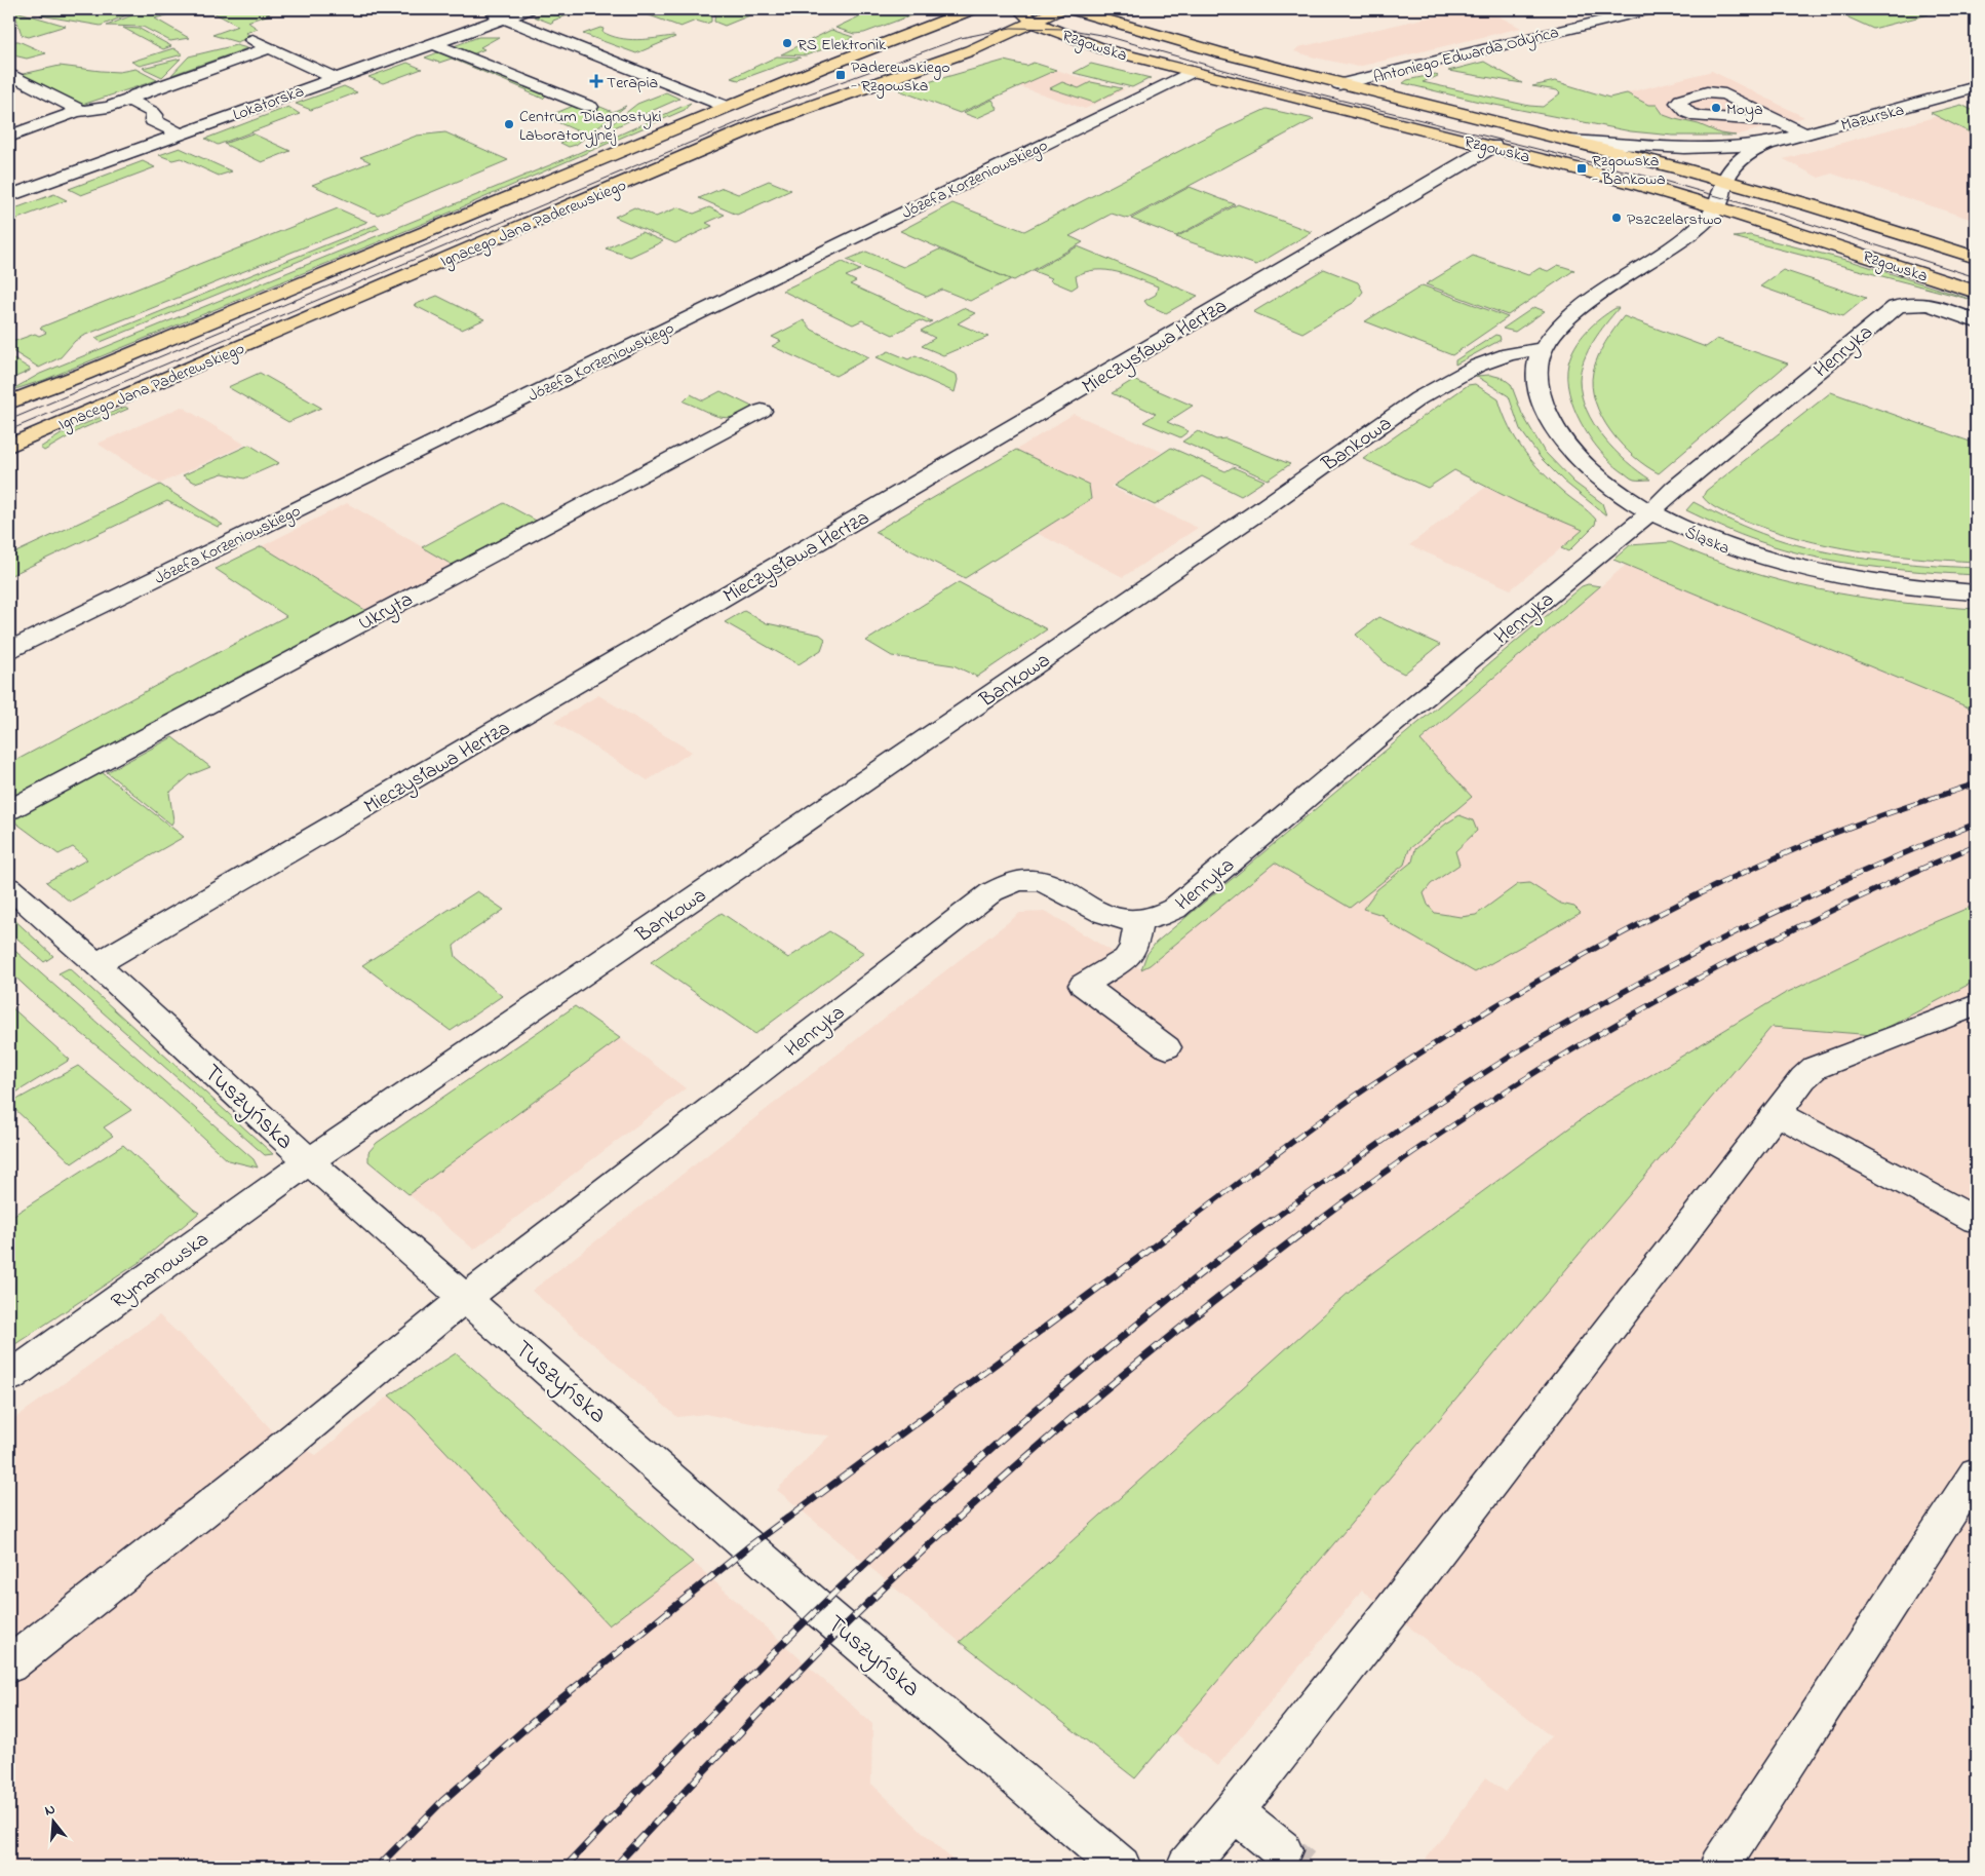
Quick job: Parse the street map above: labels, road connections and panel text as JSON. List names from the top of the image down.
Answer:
{
  "streets": {
    "main road": ["Rzgowska", "Ignacego Jana Paderewskiego"],
    "street": [
      "Antoniego Edwarda Odyńca",
      "Lokatorska",
      "Mazurska",
      "Józefa Korzeniowskiego",
      "Mieczysława Hertza",
      "Henryka",
      "Bankowa",
      "Śląska",
      "Ukryta",
      "Tuszyńska",
      "Rymanowska"
    ]
  },
  "crossings": [
    ["Rzgowska", "Antoniego Edwarda Odyńca"],
    ["Rzgowska", "Mazurska"],
    ["Rzgowska", "Józefa Korzeniowskiego"],
    ["Rzgowska", "Ignacego Jana Paderewskiego"],
    ["Rzgowska", "Mieczysława Hertza"],
    ["Mieczysława Hertza", "Tuszyńska"],
    ["Henryka", "Śląska"],
    ["Henryka", "Tuszyńska"],
    ["Bankowa", "Śląska"],
    ["Bankowa", "Tuszyńska"],
    ["Bankowa", "Rymanowska"],
    ["Tuszyńska", "Rymanowska"]
  ],
  "places": {
    "other": [
      "RS Elektronik",
      "Moya",
      "Centrum Diagnostyki Laboratoryjnej",
      "Pszczelarstwo"
    ],
    "transit": ["Paderewskiego - Rzgowska", "Rzgowska - Bankowa"],
    "health": ["Terapia"]
  },
  "north": "top"
}
